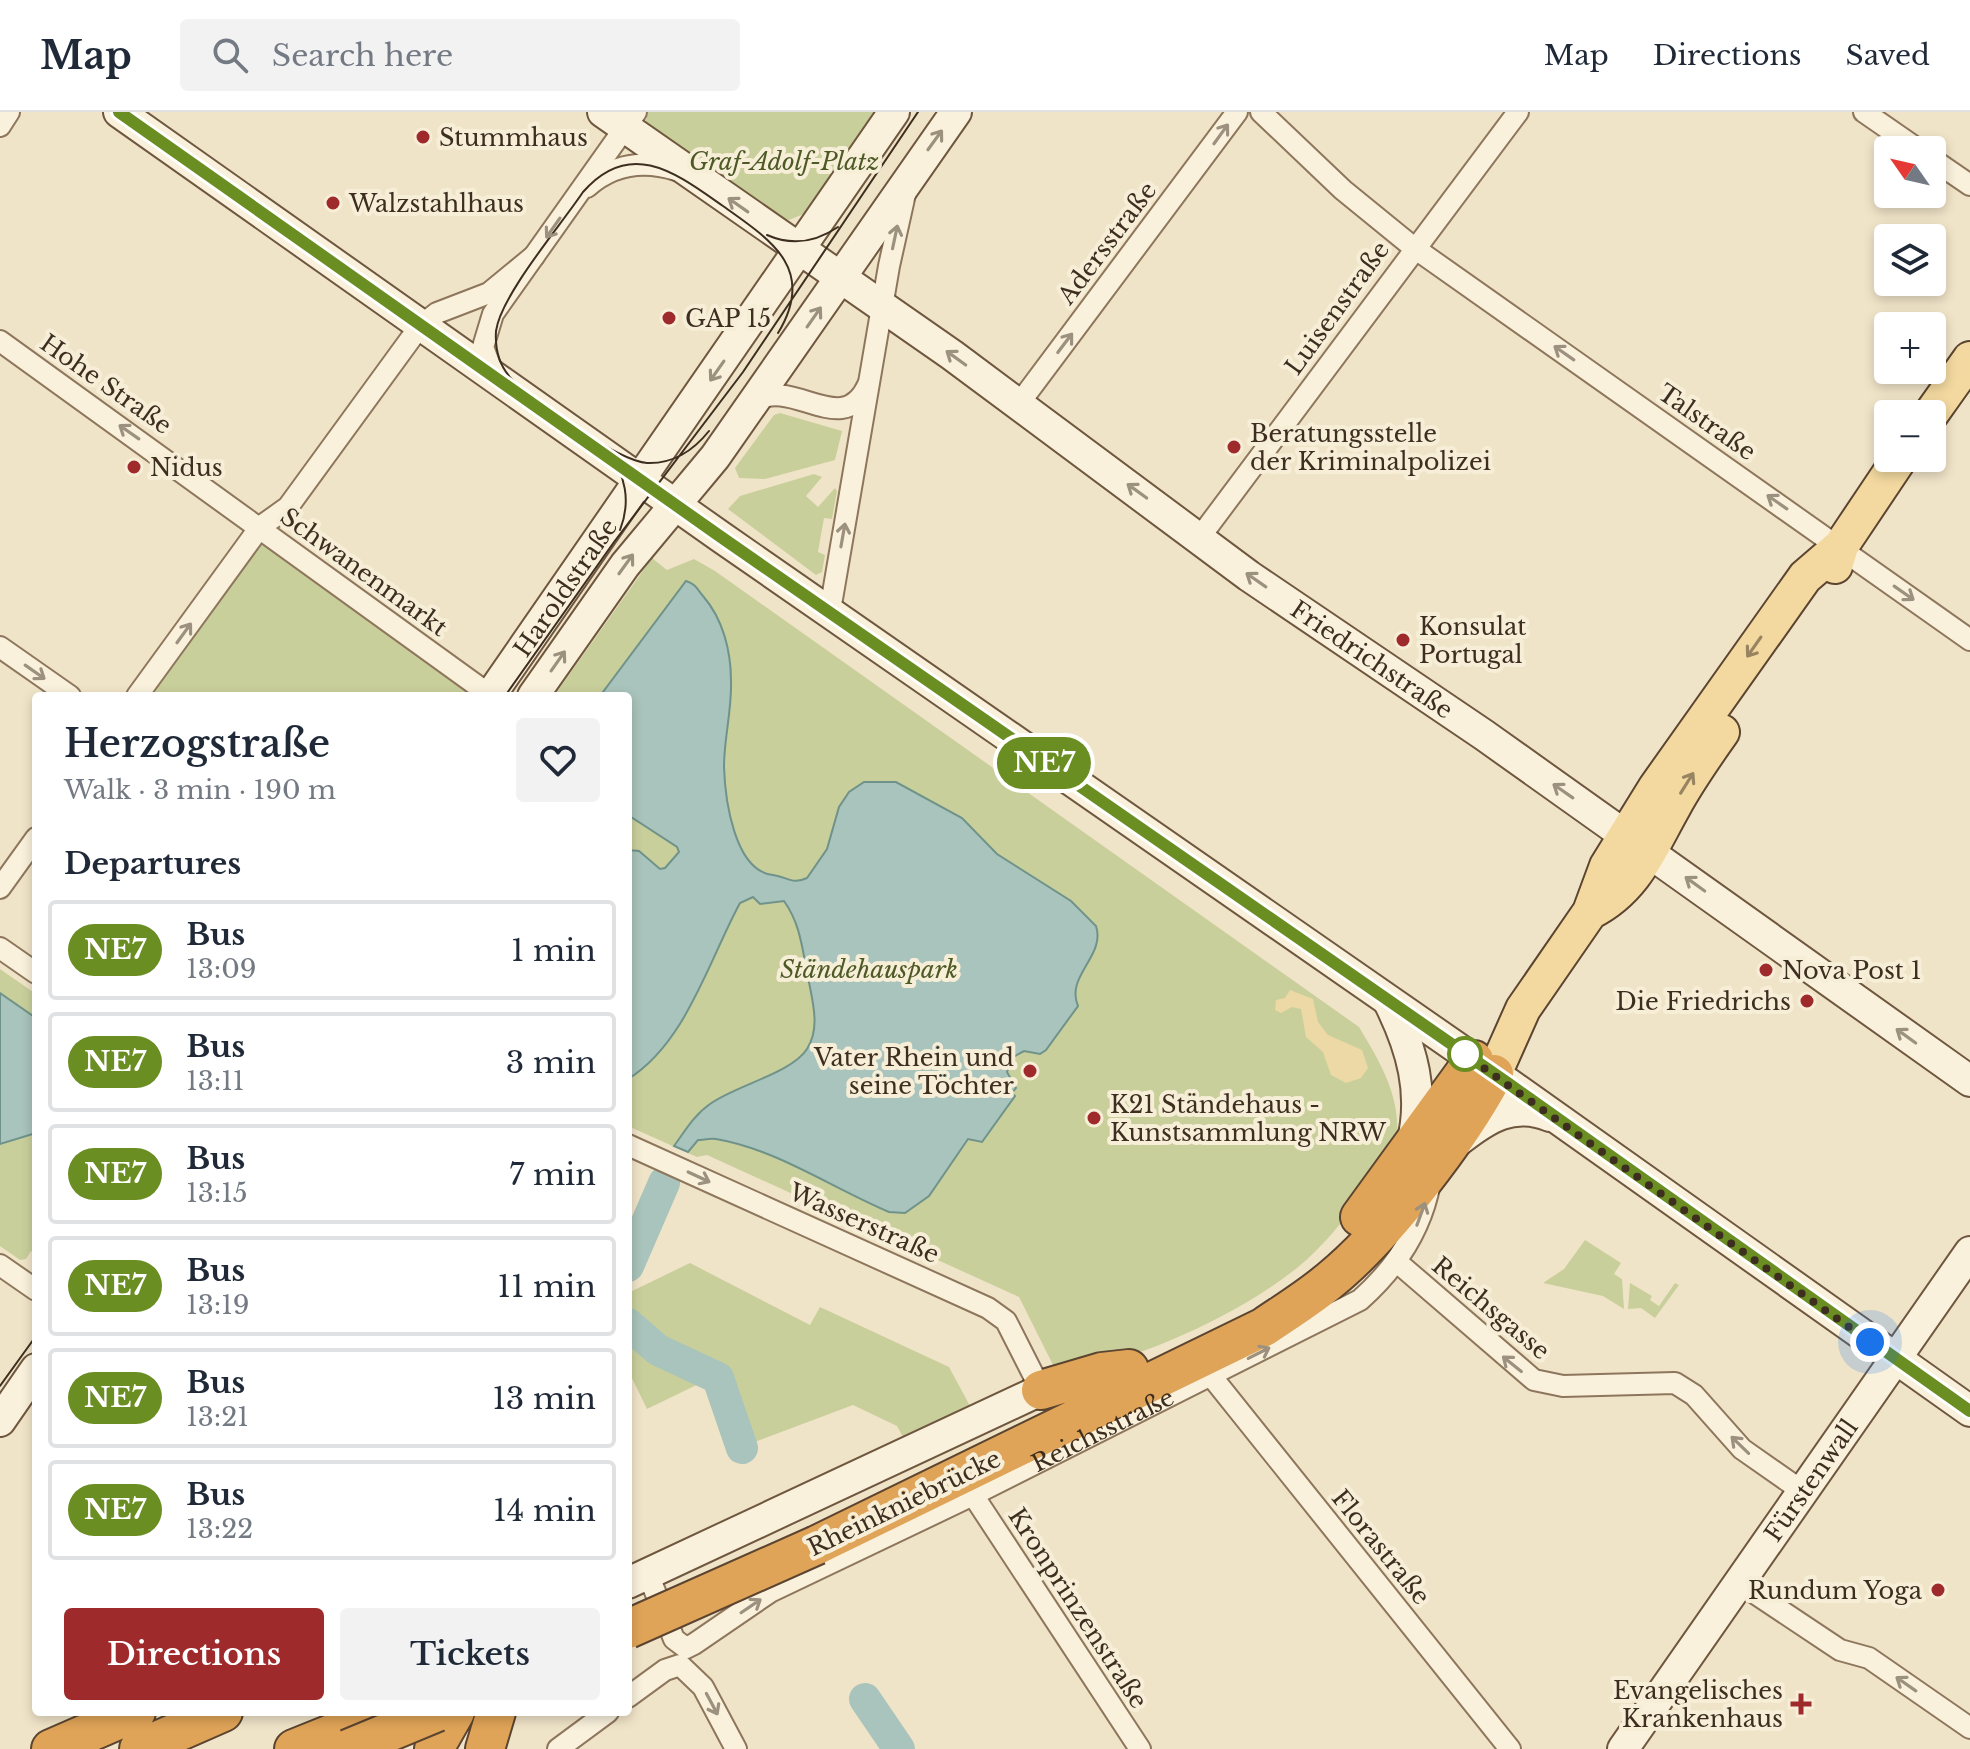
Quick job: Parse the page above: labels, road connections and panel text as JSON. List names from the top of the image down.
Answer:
{
  "streets": {
    "highway": ["Reichsstraße", "Rheinkniebrücke"],
    "main road": ["Haroldstraße", "Friedrichstraße", "Fürstenwall"],
    "street": [
      "Adersstraße",
      "Luisenstraße",
      "Hohe Straße",
      "Talstraße",
      "Schwanenmarkt",
      "Wasserstraße",
      "Reichsgasse",
      "Florastraße",
      "Kronprinzenstraße"
    ]
  },
  "crossings": [
    ["Adersstraße", "Friedrichstraße"],
    ["Luisenstraße", "Talstraße"],
    ["Luisenstraße", "Friedrichstraße"],
    ["Hohe Straße", "Schwanenmarkt"],
    ["Reichsgasse", "Reichsstraße"],
    ["Reichsgasse", "Fürstenwall"],
    ["Reichsstraße", "Rheinkniebrücke"],
    ["Reichsstraße", "Florastraße"],
    ["Reichsstraße", "Kronprinzenstraße"]
  ],
  "one_way": [
    "Adersstraße",
    "Hohe Straße",
    "Schwanenmarkt",
    "Friedrichstraße",
    "Wasserstraße",
    "Reichsgasse"
  ],
  "parks": ["Graf-Adolf-Platz", "Ständehauspark"],
  "places": {
    "other": [
      "Stummhaus",
      "Walzstahlhaus",
      "GAP 15",
      "Beratungsstelle der Kriminalpolizei",
      "Nidus",
      "Konsulat Portugal",
      "Nova Post 1",
      "Die Friedrichs",
      "Vater Rhein und seine Töchter",
      "K21 Ständehaus - Kunstsammlung NRW",
      "Rundum Yoga"
    ],
    "health": ["Evangelisches Krankenhaus"]
  },
  "lines": ["bus line NE7"],
  "north": "top left",
  "page": {
    "header": "Map",
    "search": "Search here",
    "nav": ["Map", "Directions", "Saved"],
    "on_map": "NE7",
    "map_buttons": ["+", "−"],
    "heading": [
      ["Herzogstraße", "Walk · 3 min · 190 m"],
      "Departures"
    ],
    "list": [
      {
        "mark": "NE7",
        "name": "Bus",
        "note": "13:09",
        "value": "1 min"
      },
      {
        "mark": "NE7",
        "name": "Bus",
        "note": "13:11",
        "value": "3 min"
      },
      {
        "mark": "NE7",
        "name": "Bus",
        "note": "13:15",
        "value": "7 min"
      },
      {
        "mark": "NE7",
        "name": "Bus",
        "note": "13:19",
        "value": "11 min"
      },
      {
        "mark": "NE7",
        "name": "Bus",
        "note": "13:21",
        "value": "13 min"
      },
      {
        "mark": "NE7",
        "name": "Bus",
        "note": "13:22",
        "value": "14 min"
      }
    ],
    "buttons": ["Directions", "Tickets"]
  }
}
